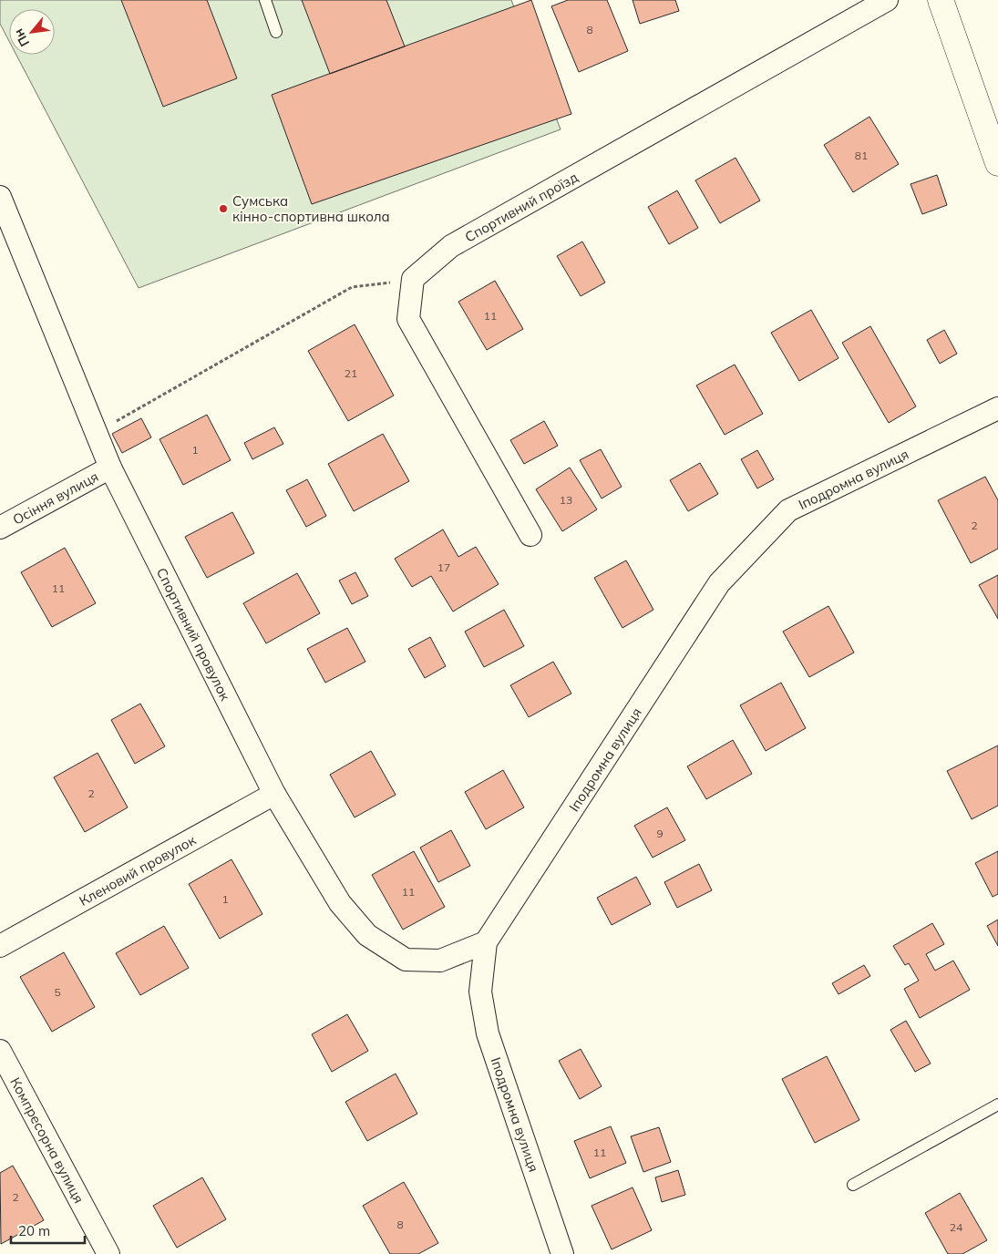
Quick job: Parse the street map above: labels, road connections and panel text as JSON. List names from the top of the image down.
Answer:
{
  "streets": {
    "street": [
      "Спортивний проїзд",
      "Іподромна вулиця",
      "Осіння вулиця",
      "Спортивний провулок",
      "Кленовий провулок",
      "Компресорна вулиця"
    ]
  },
  "crossings": [
    ["Іподромна вулиця", "Спортивний провулок"],
    ["Осіння вулиця", "Спортивний провулок"],
    ["Спортивний провулок", "Кленовий провулок"]
  ],
  "places": ["Сумська кінно-спортивна школа"],
  "house_numbers": [
    "8",
    "81",
    "11",
    "21",
    "1",
    "13",
    "2",
    "17",
    "11",
    "2",
    "9",
    "11",
    "1",
    "5",
    "11",
    "2",
    "8",
    "24"
  ],
  "scale_bar": "20 m",
  "north": "bottom left"
}
